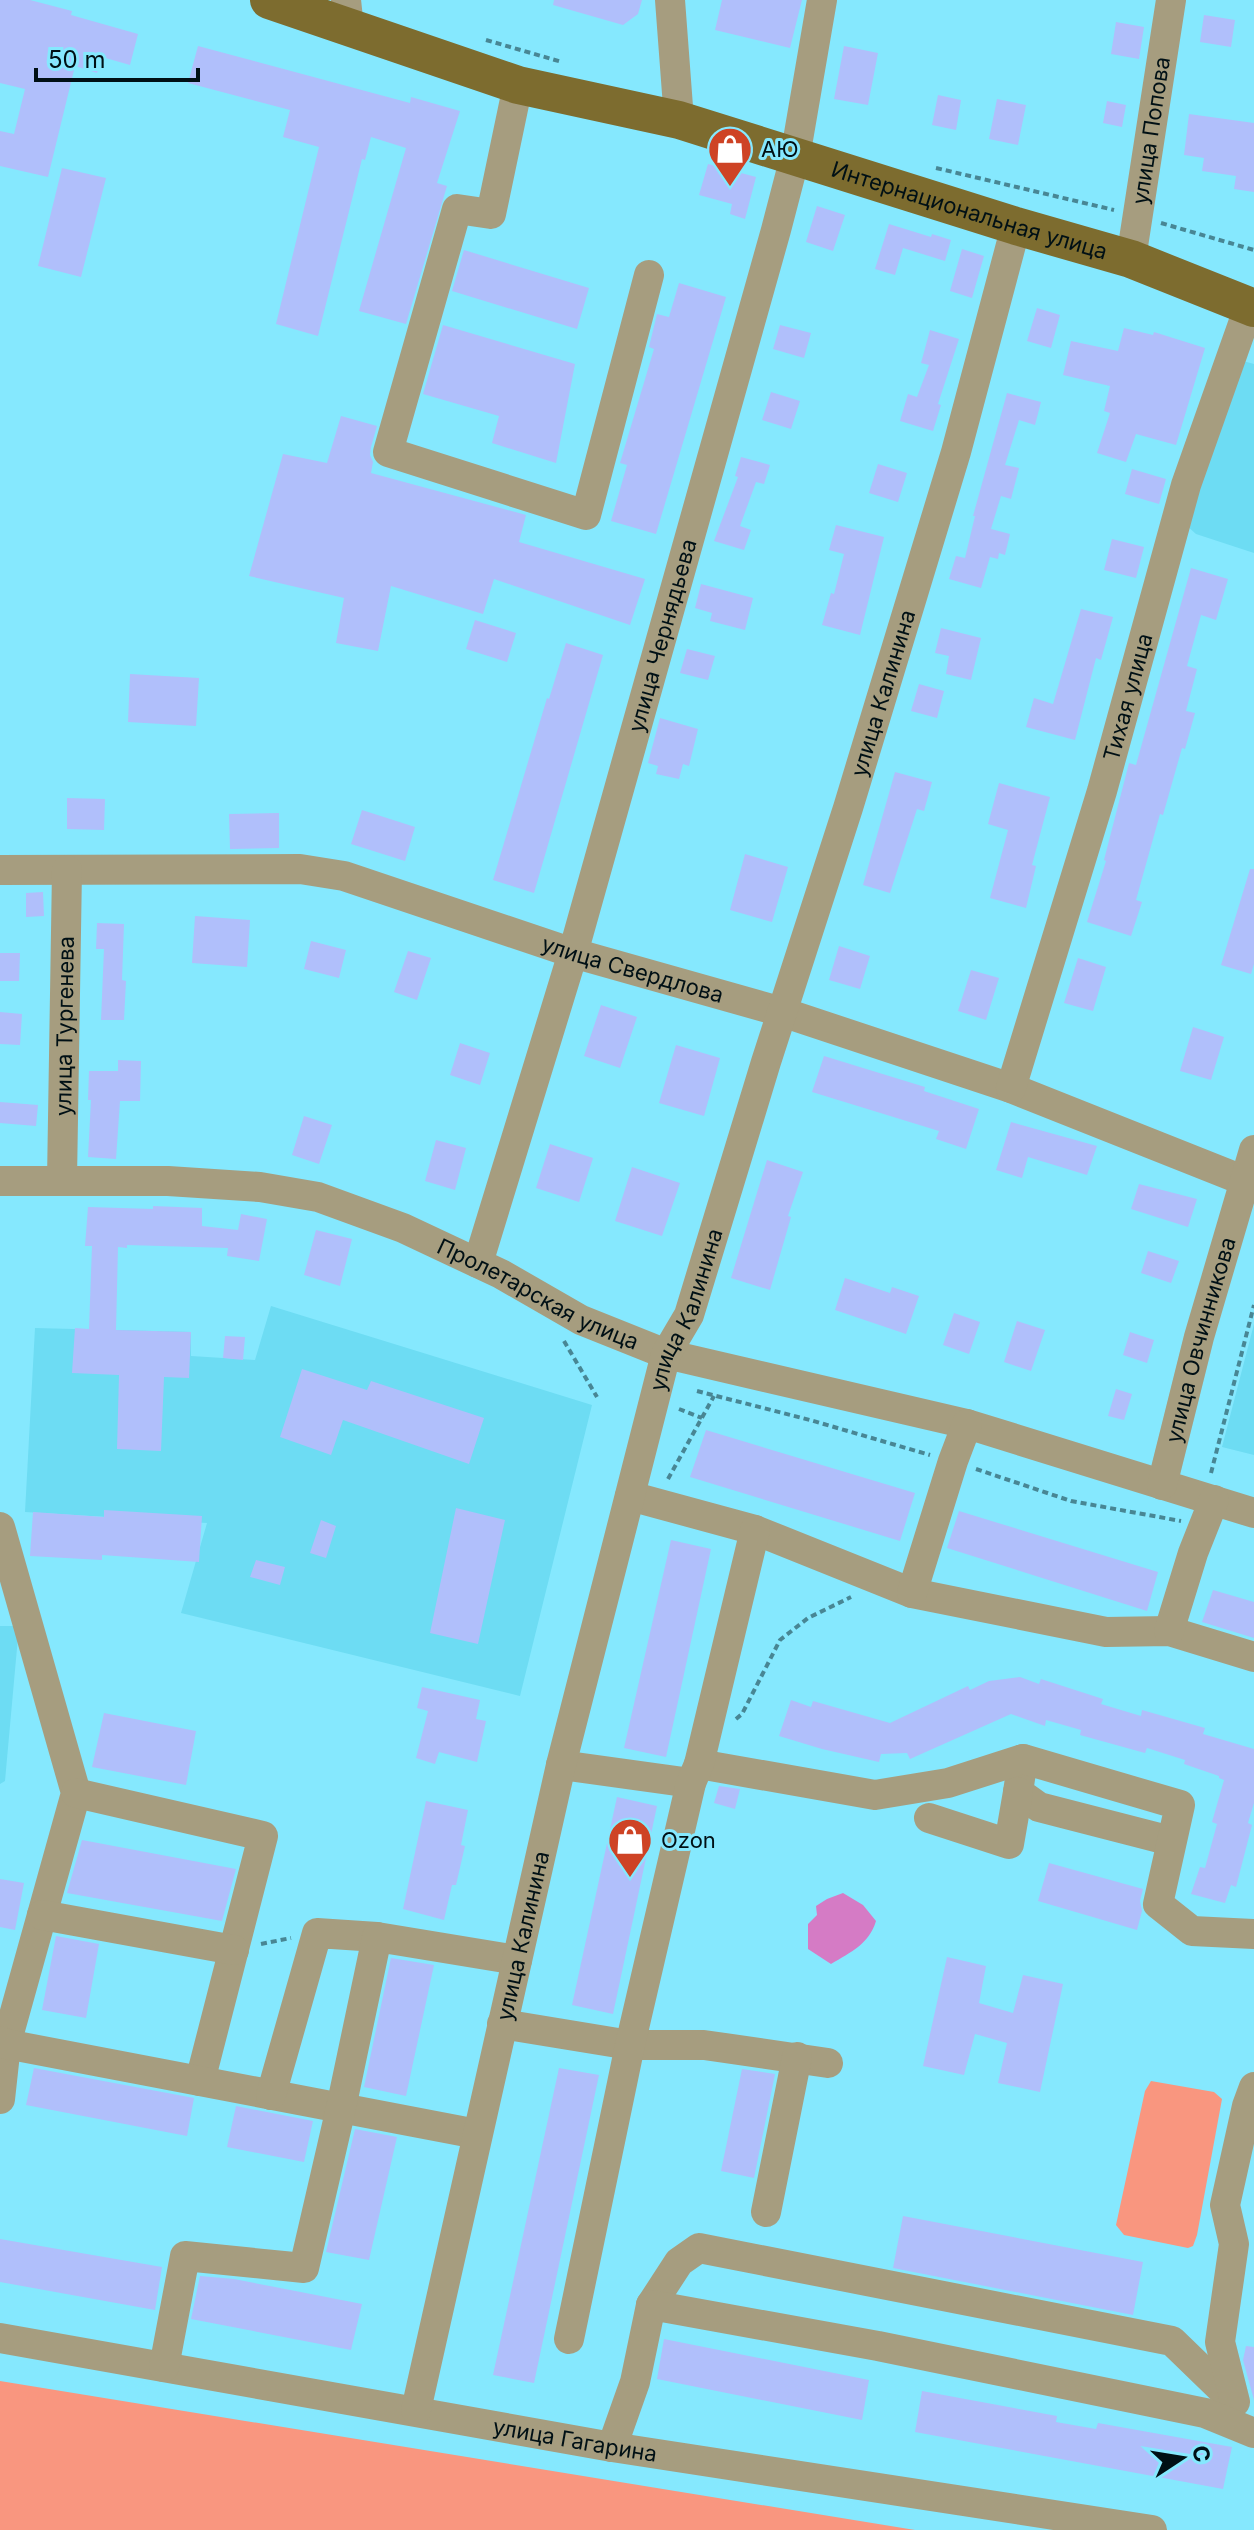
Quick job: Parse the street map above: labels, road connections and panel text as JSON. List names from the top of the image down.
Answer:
{
  "streets": {
    "main road": ["Интернациональная улица"],
    "street": [
      "улица Попова",
      "улица Чернядьева",
      "улица Калинина",
      "Тихая улица",
      "улица Свердлова",
      "улица Тургенева",
      "Пролетарская улица",
      "улица Овчинникова",
      "улица Гагарина"
    ]
  },
  "crossings": [
    ["улица Попова", "Интернациональная улица"],
    ["Интернациональная улица", "улица Чернядьева"],
    ["Интернациональная улица", "улица Калинина"],
    ["Интернациональная улица", "Тихая улица"],
    ["улица Чернядьева", "улица Свердлова"],
    ["улица Чернядьева", "Пролетарская улица"],
    ["улица Калинина", "улица Свердлова"],
    ["улица Калинина", "Пролетарская улица"],
    ["улица Калинина", "улица Гагарина"],
    ["Тихая улица", "улица Свердлова"],
    ["улица Свердлова", "улица Тургенева"],
    ["улица Свердлова", "улица Овчинникова"],
    ["улица Тургенева", "Пролетарская улица"],
    ["Пролетарская улица", "улица Овчинникова"]
  ],
  "places": {
    "shop": ["АЮ", "Ozon"]
  },
  "scale_bar": "50 m",
  "north": "right"
}
